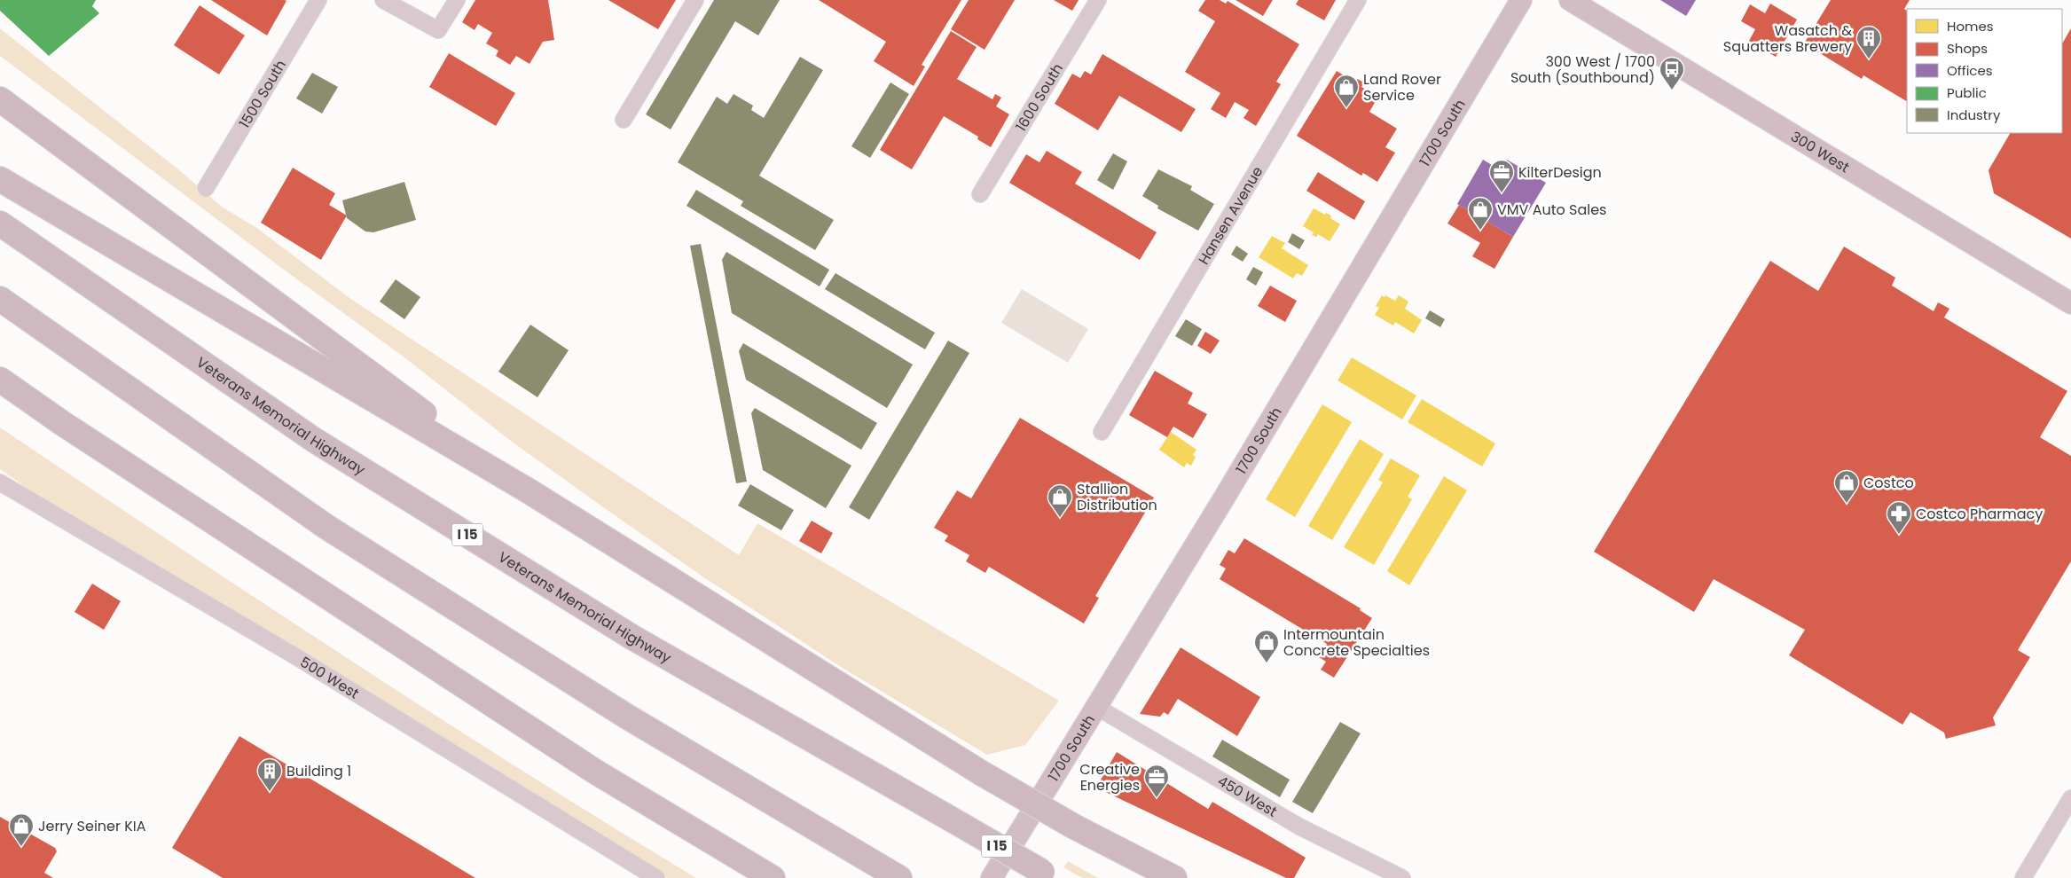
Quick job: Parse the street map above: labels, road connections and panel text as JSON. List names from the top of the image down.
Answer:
{
  "streets": {
    "highway": ["Veterans Memorial Highway", "I 15"],
    "street": [
      "1500 South",
      "1600 South",
      "1700 South",
      "300 West",
      "Hansen Avenue",
      "500 West",
      "450 West"
    ]
  },
  "crossings": [
    ["1700 South", "450 West"]
  ],
  "places": {
    "building": ["Wasatch & Squatters Brewery", "Building 1"],
    "bus stop": ["300 West / 1700 South (Southbound)"],
    "shop": [
      "Land Rover Service",
      "VMV Auto Sales",
      "Costco",
      "Stallion Distribution",
      "Intermountain Concrete Specialties",
      "Jerry Seiner KIA"
    ],
    "office": ["KilterDesign", "Creative Energies"],
    "pharmacy": ["Costco Pharmacy"]
  },
  "legend": [
    "Homes",
    "Shops",
    "Offices",
    "Public",
    "Industry"
  ]
}
